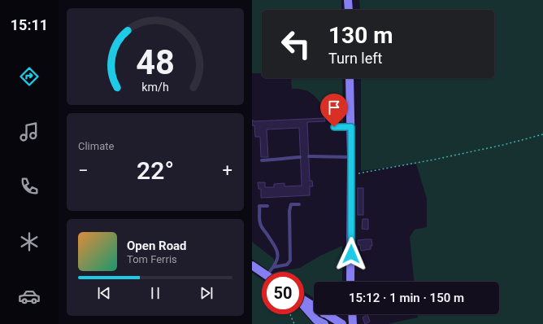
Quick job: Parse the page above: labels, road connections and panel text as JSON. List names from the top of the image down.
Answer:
{
  "page": {
    "tabs": "15:11",
    "turn": ["130 m", "Turn left"],
    "tile": "Climate",
    "heat": ["−", "22°", "+"],
    "song": ["Open Road", "Tom Ferris"],
    "limit": "50",
    "trip": "15:12 · 1 min · 150 m",
    "gauge": ["48", "km/h"]
  }
}
